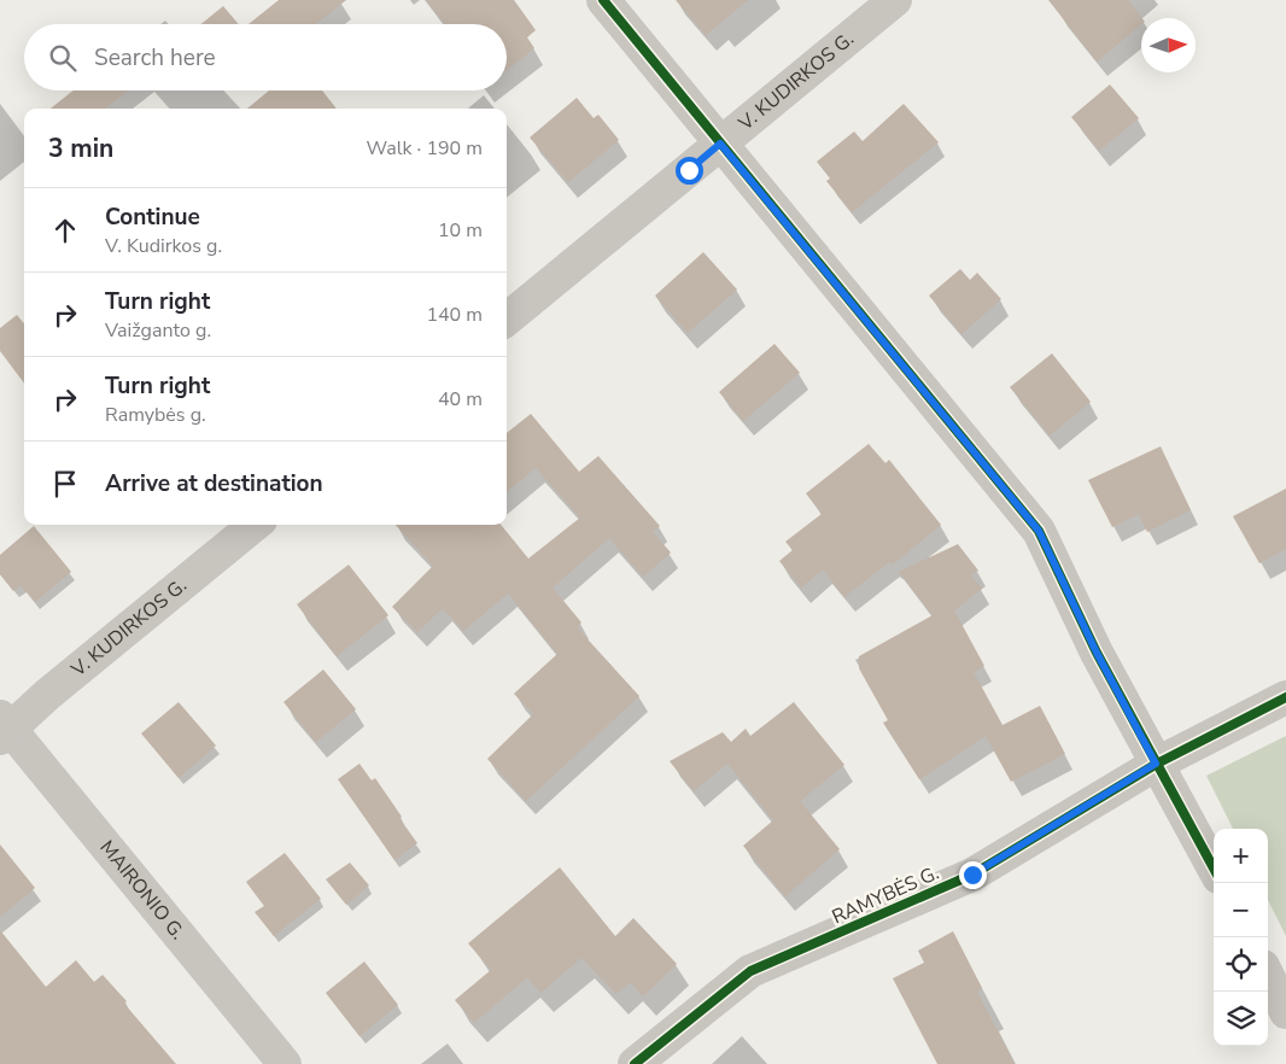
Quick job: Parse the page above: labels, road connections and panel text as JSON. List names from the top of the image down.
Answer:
{
  "streets": {
    "street": ["V. KUDIRKOS G.", "MAIRONIO G.", "RAMYBĖS G."]
  },
  "crossings": [
    ["V. KUDIRKOS G.", "MAIRONIO G."]
  ],
  "north": "right",
  "page": {
    "search": "Search here",
    "heading": ["3 min", "Walk · 190 m"],
    "list": [
      ["Continue", "V. Kudirkos g.", "10 m"],
      ["Turn right", "Vaižganto g.", "140 m"],
      ["Turn right", "Ramybės g.", "40 m"],
      "Arrive at destination"
    ],
    "map_buttons": ["+", "−"]
  }
}
